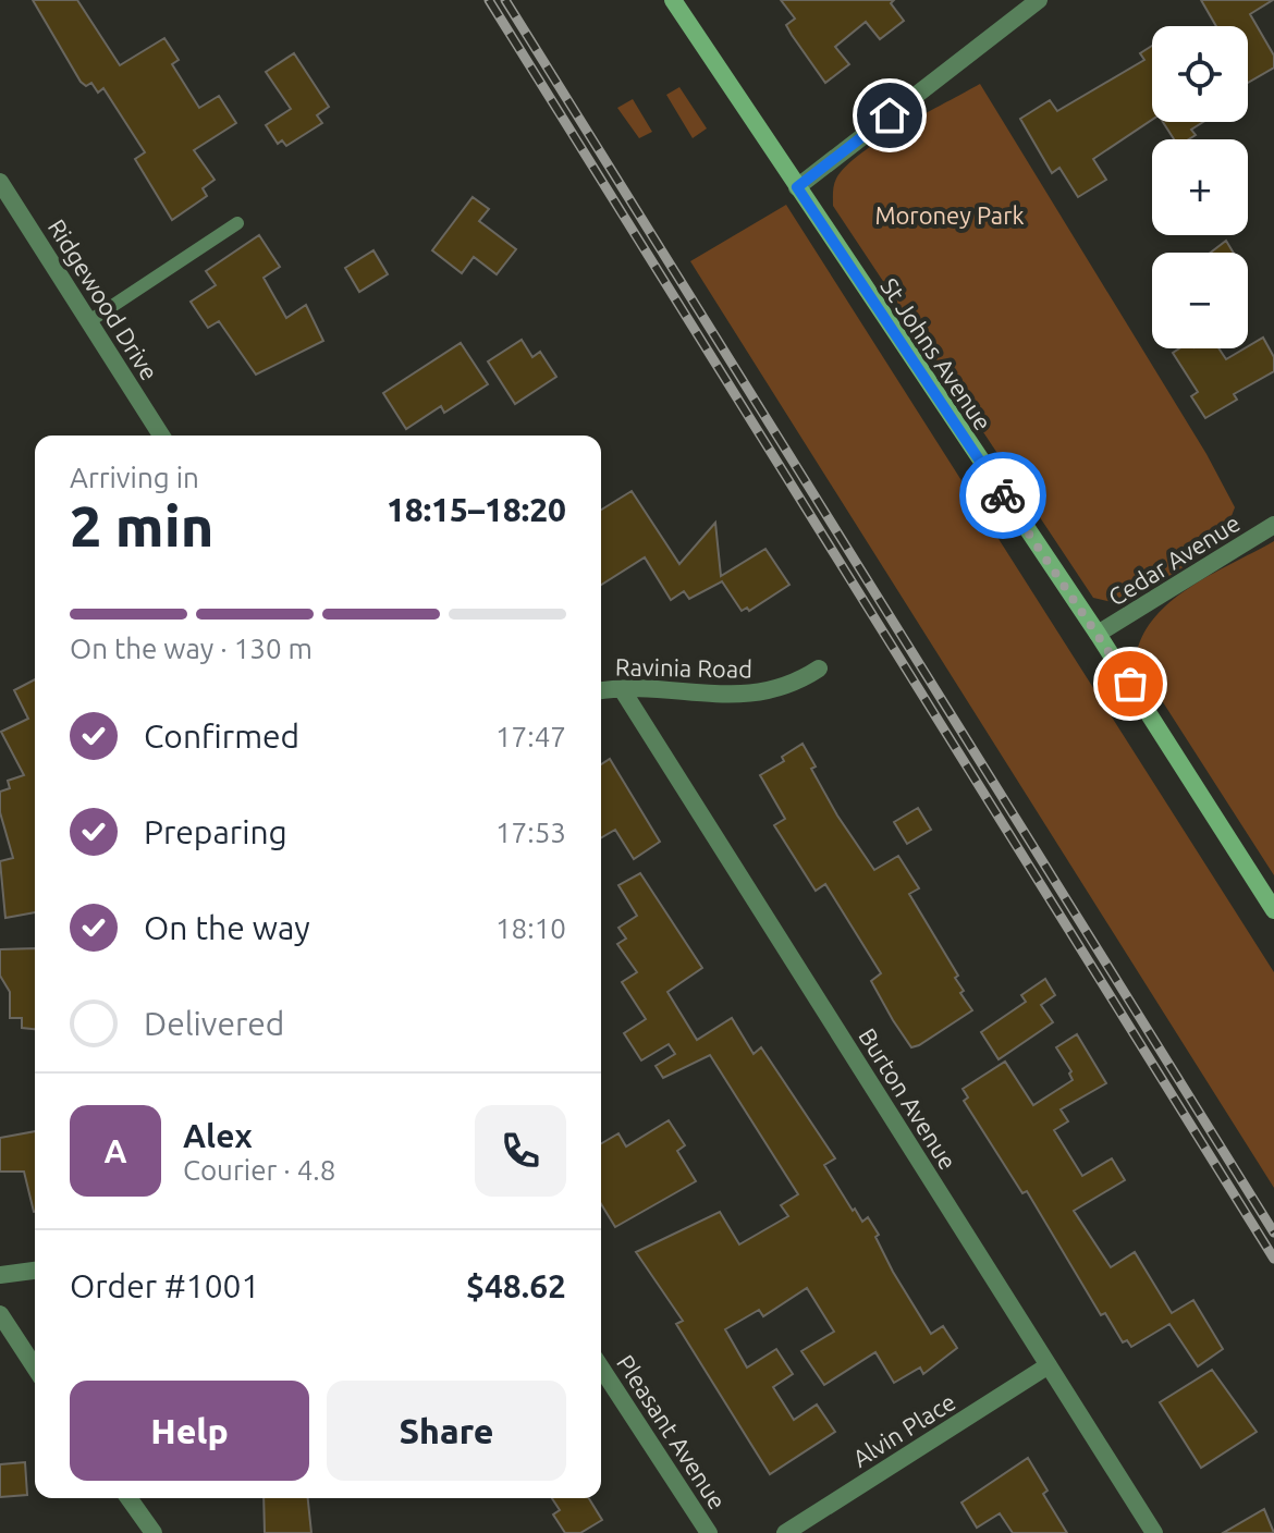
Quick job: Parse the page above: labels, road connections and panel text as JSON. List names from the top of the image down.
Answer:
{
  "streets": {
    "street": [
      "Ridgewood Drive",
      "St Johns Avenue",
      "Cedar Avenue",
      "Ravinia Road",
      "Burton Avenue",
      "Alvin Place",
      "Pleasant Avenue"
    ]
  },
  "crossings": [
    ["St Johns Avenue", "Cedar Avenue"],
    ["Ravinia Road", "Burton Avenue"],
    ["Burton Avenue", "Alvin Place"]
  ],
  "parks": ["Moroney Park"],
  "page": {
    "map_buttons": ["+", "−"],
    "heading": ["2 min", "Arriving in", "18:15–18:20"],
    "panel": [
      "Alex",
      "Courier · 4.8",
      "Order #1001",
      "$48.62"
    ],
    "bar": "On the way · 130 m",
    "list": [
      ["Confirmed", "17:47"],
      ["Preparing", "17:53"],
      ["On the way", "18:10"],
      "Delivered"
    ],
    "round": "A",
    "buttons": ["Help", "Share"]
  }
}
